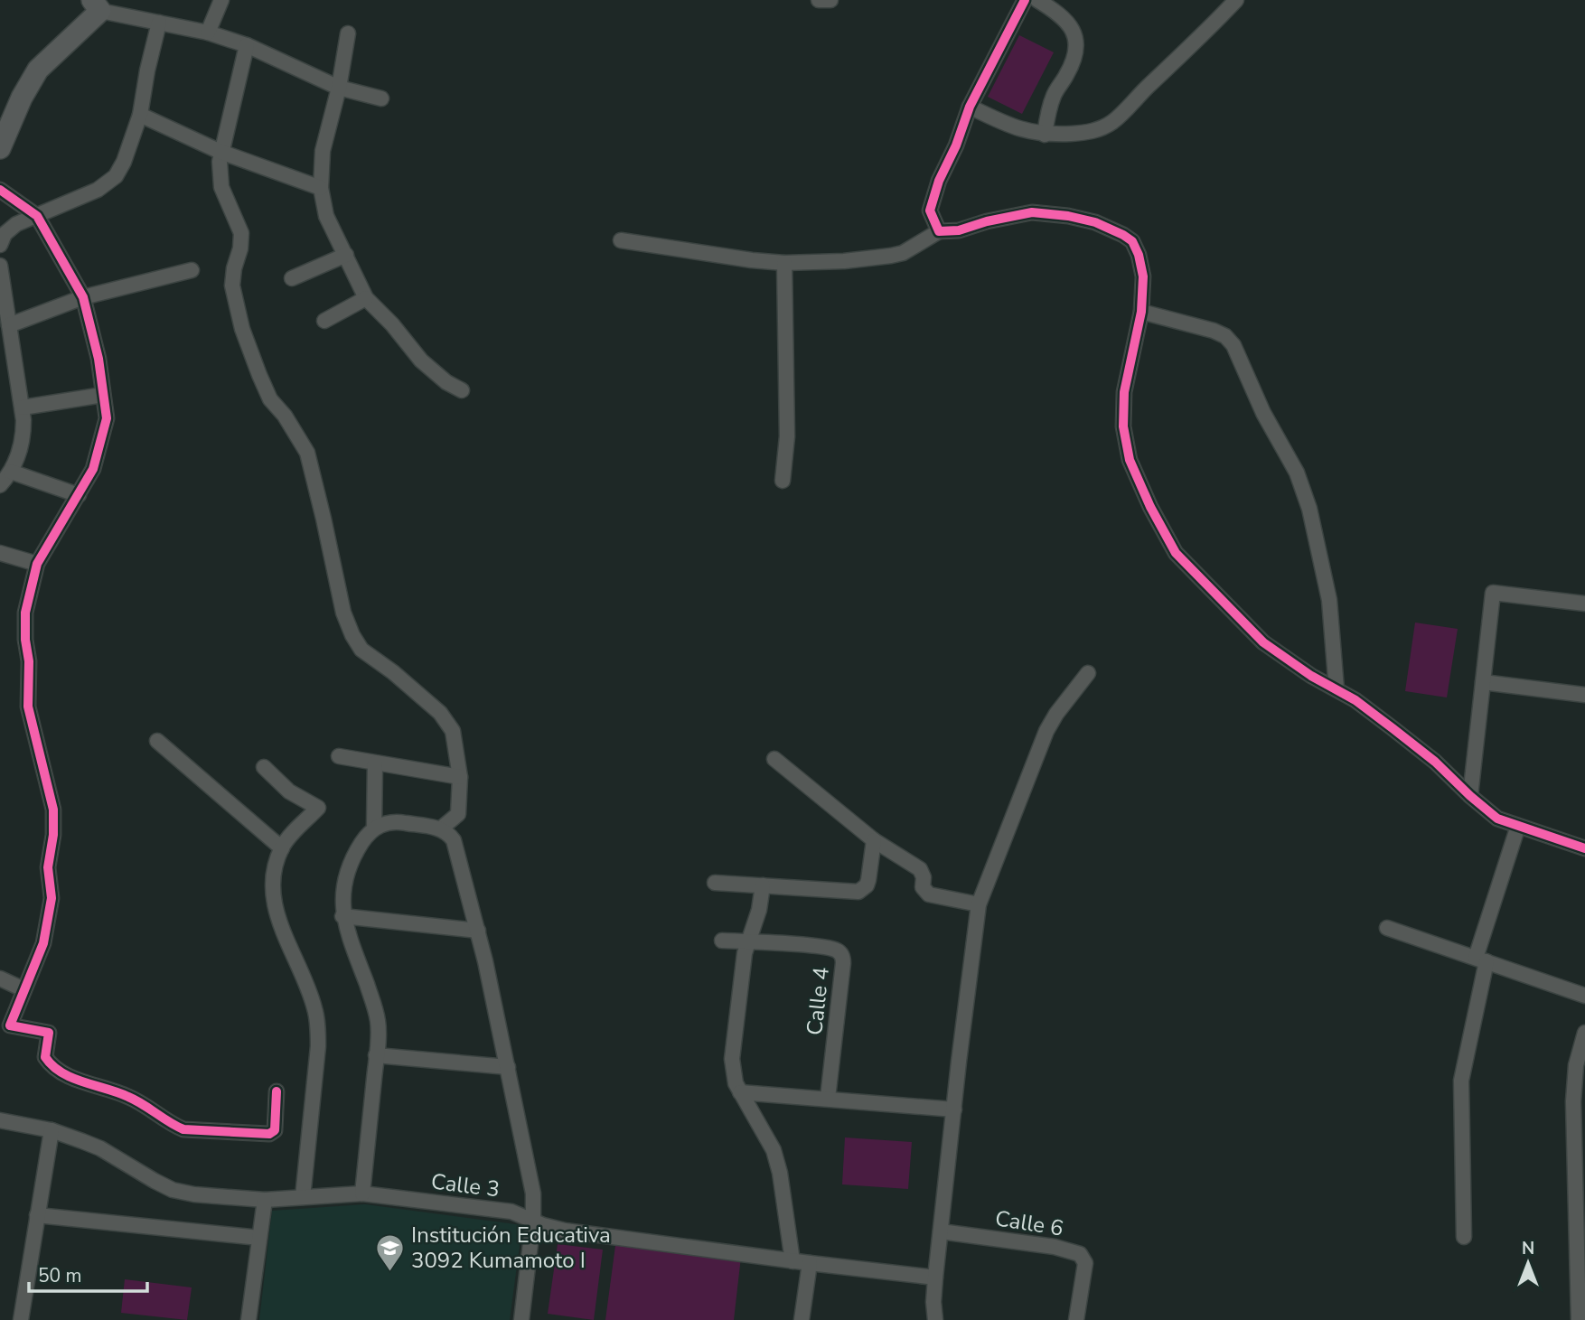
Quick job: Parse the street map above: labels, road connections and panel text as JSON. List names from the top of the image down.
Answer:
{
  "streets": {
    "street": ["Calle 4", "Calle 3", "Calle 6"]
  },
  "places": {
    "school or university": ["Institución Educativa 3092 Kumamoto I"]
  },
  "scale_bar": "50 m",
  "north": "top"
}
